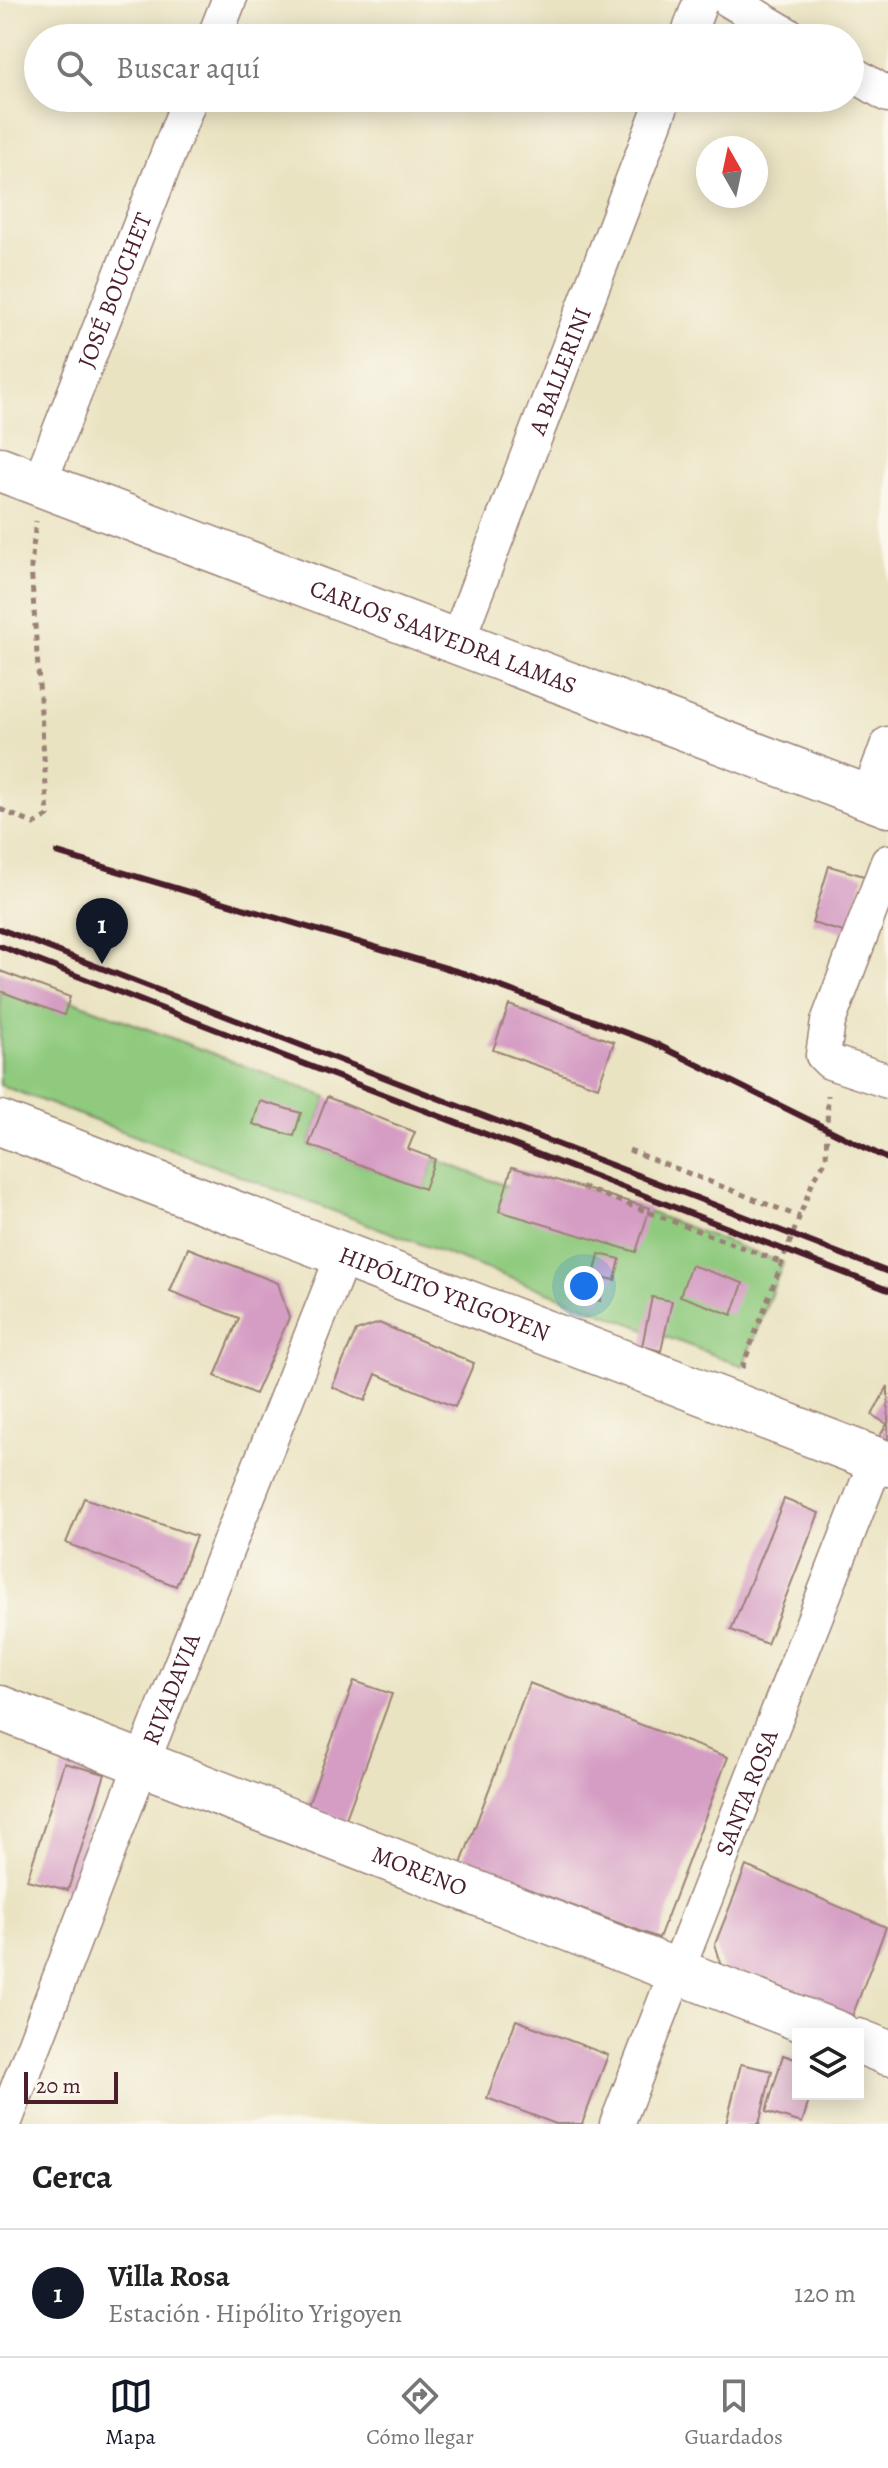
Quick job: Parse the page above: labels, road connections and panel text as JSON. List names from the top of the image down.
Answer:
{
  "streets": {
    "street": [
      "JOSÉ BOUCHET",
      "A BALLERINI",
      "CARLOS SAAVEDRA LAMAS",
      "HIPÓLITO YRIGOYEN",
      "RIVADAVIA",
      "SANTA ROSA",
      "MORENO"
    ]
  },
  "crossings": [
    ["JOSÉ BOUCHET", "CARLOS SAAVEDRA LAMAS"],
    ["A BALLERINI", "CARLOS SAAVEDRA LAMAS"],
    ["HIPÓLITO YRIGOYEN", "RIVADAVIA"],
    ["HIPÓLITO YRIGOYEN", "SANTA ROSA"],
    ["RIVADAVIA", "MORENO"],
    ["SANTA ROSA", "MORENO"]
  ],
  "scale_bar": "20 m",
  "north": "top",
  "page": {
    "search": "Buscar aquí",
    "pins": "1",
    "scale": "20 m",
    "heading": "Cerca",
    "list": [
      {
        "mark": "1",
        "name": "Villa Rosa",
        "note": "Estación · Hipólito Yrigoyen",
        "value": "120 m"
      }
    ],
    "nav": ["Mapa", "Cómo llegar", "Guardados"]
  }
}
